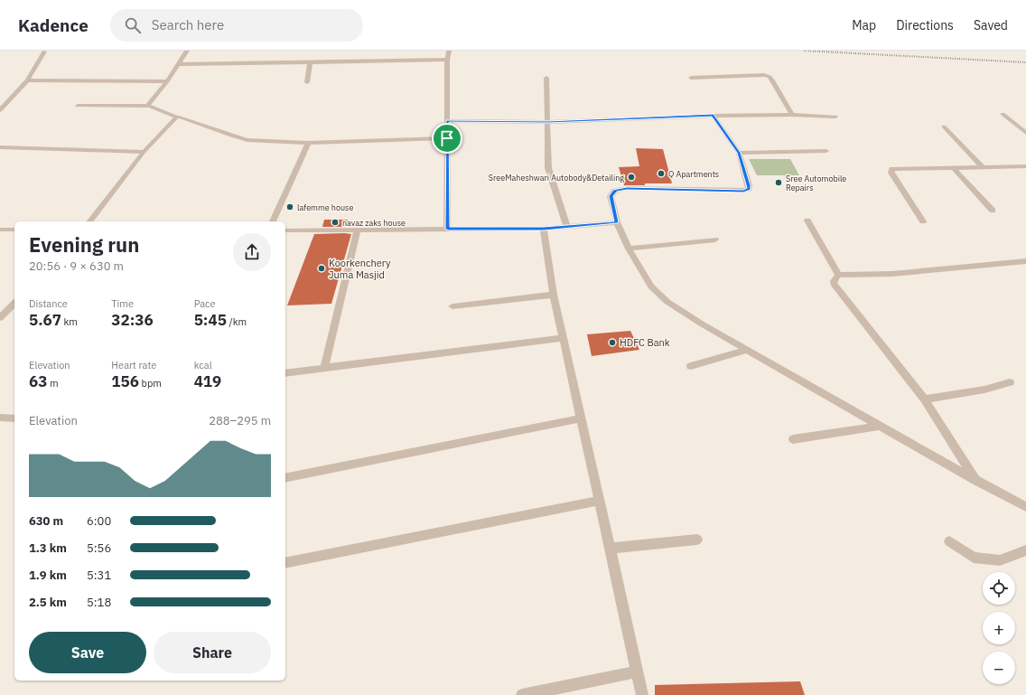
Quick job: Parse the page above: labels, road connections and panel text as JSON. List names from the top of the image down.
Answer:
{
  "places": [
    "Q Apartments",
    "SreeMaheshwari Autobody&Detailing",
    "Sree Automobile Repairs",
    "lafemme house",
    "navaz zaks house",
    "Koorkenchery Juma Masjid",
    "HDFC Bank"
  ],
  "page": {
    "header": "Kadence",
    "search": "Search here",
    "nav": ["Map", "Directions", "Saved"],
    "heading": ["Evening run", "20:56 · 9 × 630 m"],
    "stats": [
      ["Distance", "5.67 km"],
      ["Time", "32:36"],
      ["Pace", "5:45 /km"],
      ["Elevation", "63 m"],
      ["Heart rate", "156 bpm"],
      ["kcal", "419"]
    ],
    "chart": ["Elevation", "288–295 m"],
    "list": [
      {
        "name": "630 m",
        "note": "6:00"
      },
      {
        "name": "1.3 km",
        "note": "5:56"
      },
      {
        "name": "1.9 km",
        "note": "5:31"
      },
      {
        "name": "2.5 km",
        "note": "5:18"
      }
    ],
    "map_buttons": ["+", "−"],
    "buttons": ["Save", "Share"]
  }
}
